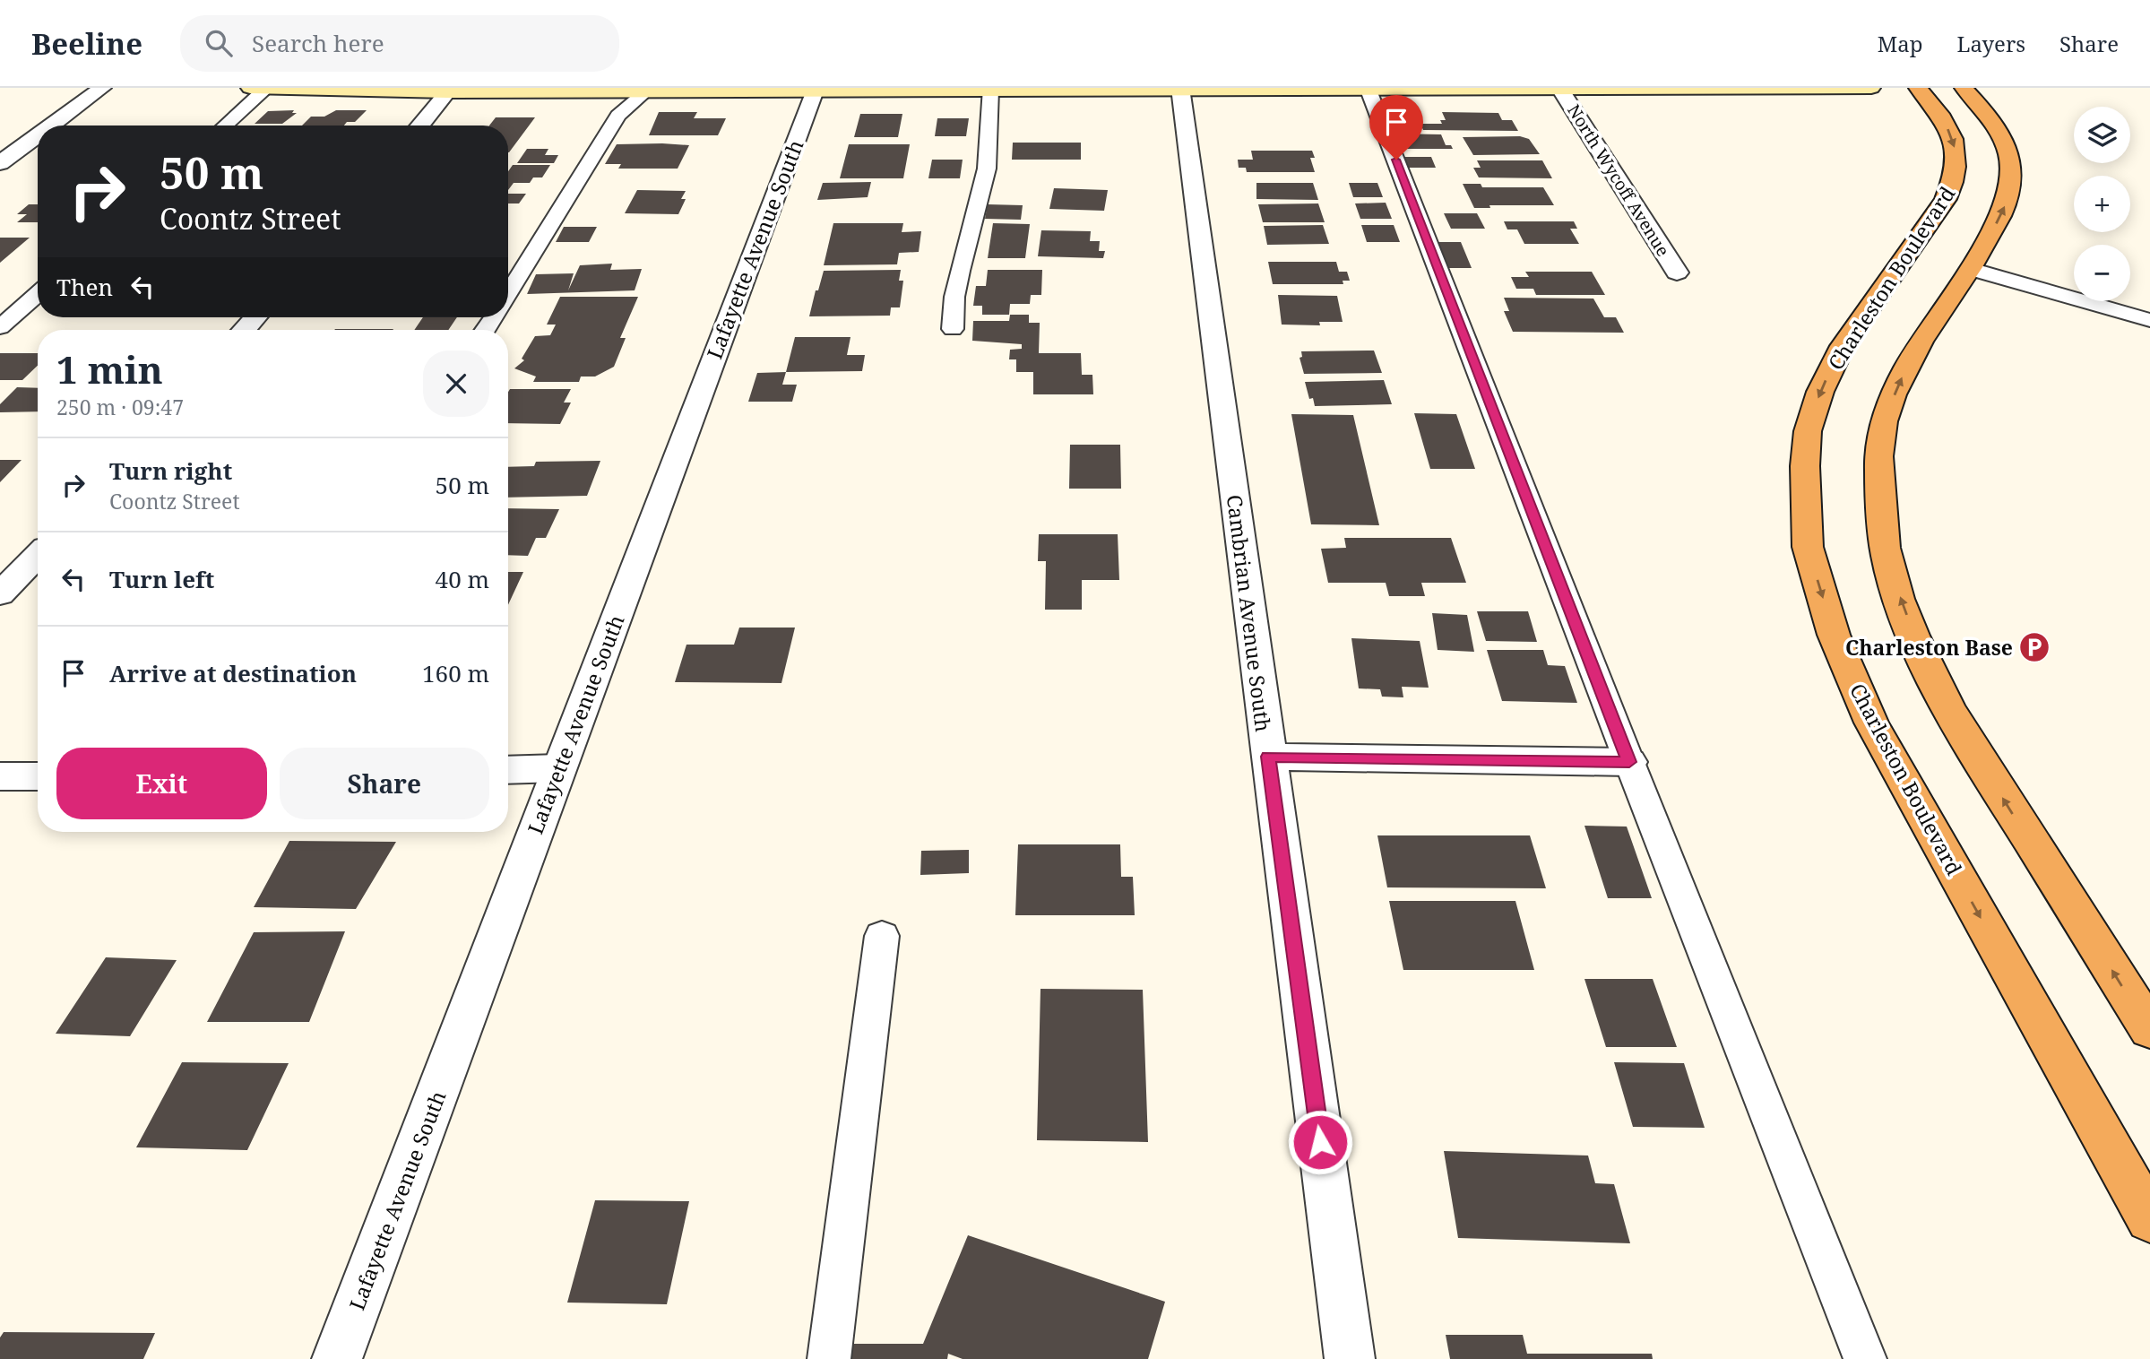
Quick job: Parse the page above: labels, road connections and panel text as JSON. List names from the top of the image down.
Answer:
{
  "streets": {
    "highway": ["Charleston Boulevard"],
    "street": ["North Wycoff Avenue", "Lafayette Avenue South", "Cambrian Avenue South"]
  },
  "places": {
    "parking": ["Charleston Base"]
  },
  "page": {
    "header": "Beeline",
    "search": "Search here",
    "nav": ["Map", "Layers", "Share"],
    "map_buttons": ["+", "−"],
    "turn": ["50 m", "Coontz Street"],
    "then": "Then",
    "heading": ["1 min", "250 m · 09:47"],
    "list": [
      {
        "name": "Turn right",
        "note": "Coontz Street",
        "value": "50 m"
      },
      {
        "name": "Turn left",
        "value": "40 m"
      },
      {
        "name": "Arrive at destination",
        "value": "160 m"
      }
    ],
    "buttons": ["Exit", "Share"]
  }
}
